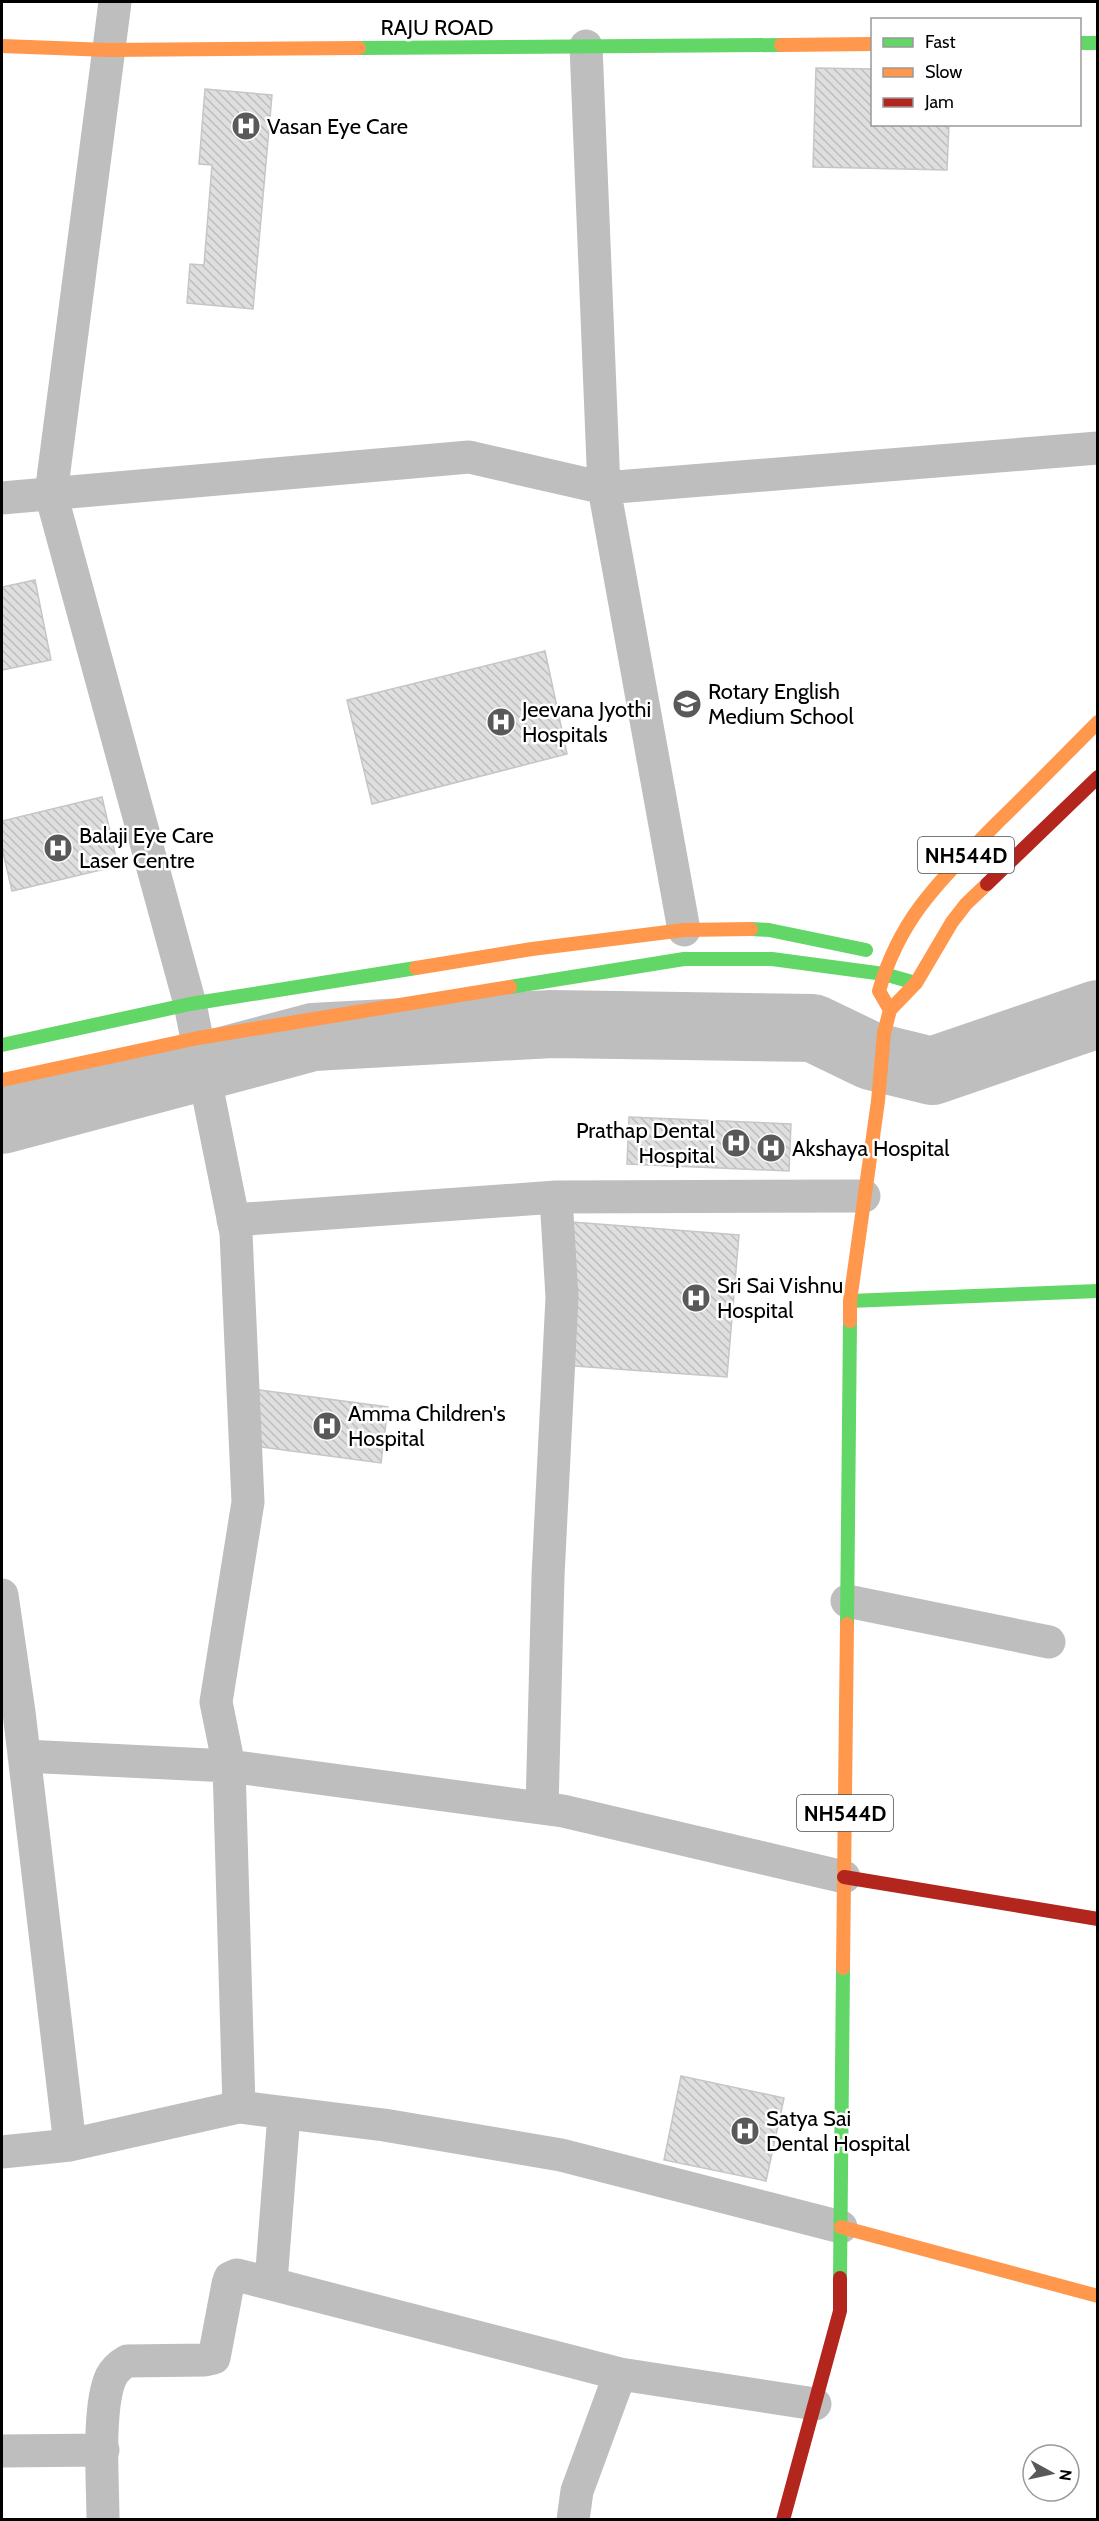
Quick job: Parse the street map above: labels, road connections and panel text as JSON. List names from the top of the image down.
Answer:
{
  "streets": {
    "main road": ["RAJU ROAD", "NH544D"]
  },
  "places": {
    "hospital": [
      "Vasan Eye Care",
      "Jeevana Jyothi Hospitals",
      "Balaji Eye Care Laser Centre",
      "Prathap Dental Hospital",
      "Akshaya Hospital",
      "Sri Sai Vishnu Hospital",
      "Amma Children's Hospital",
      "Satya Sai Dental Hospital"
    ],
    "school or university": ["Rotary English Medium School"]
  },
  "legend": ["Fast", "Slow", "Jam"],
  "north": "right"
}
